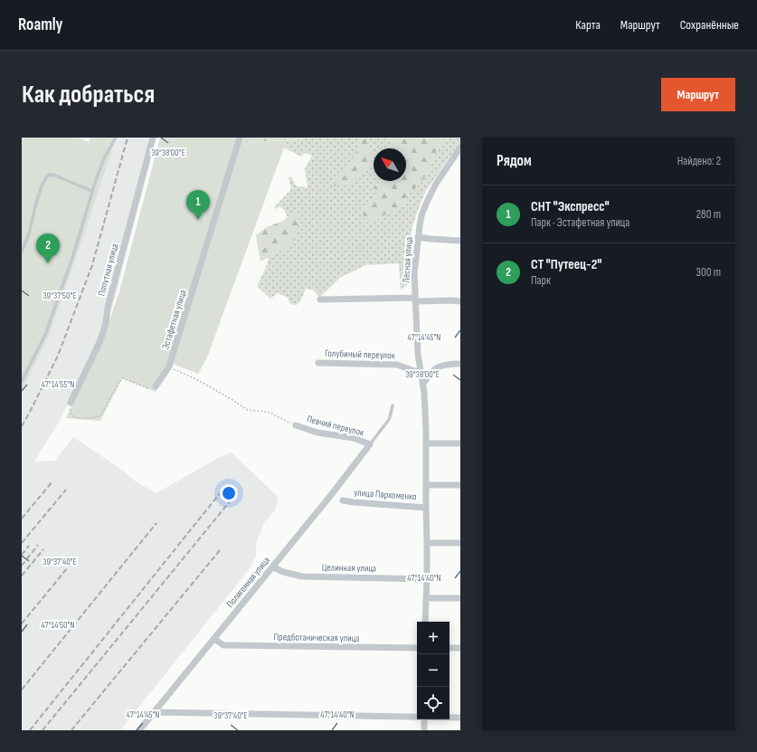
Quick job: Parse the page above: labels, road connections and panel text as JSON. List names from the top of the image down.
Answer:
{
  "streets": {
    "street": [
      "Лесная улица",
      "Попутная улица",
      "Эстафетная улица",
      "Голубиный переулок",
      "Певчий переулок",
      "улица Пархоменко",
      "Целинная улица",
      "Полигонная улица",
      "Предботаническая улица"
    ]
  },
  "crossings": [
    ["Лесная улица", "Голубиный переулок"],
    ["Лесная улица", "улица Пархоменко"],
    ["Лесная улица", "Целинная улица"],
    ["Певчий переулок", "Полигонная улица"],
    ["Целинная улица", "Полигонная улица"],
    ["Полигонная улица", "Предботаническая улица"]
  ],
  "north": "top left",
  "page": {
    "header": "Roamly",
    "nav": ["Карта", "Маршрут", "Сохранённые"],
    "buttons": "Маршрут",
    "title": "Как добраться",
    "heading": ["Рядом", "Найдено: 2"],
    "list": [
      {
        "mark": "1",
        "name": "СНТ \"Экспресс\"",
        "note": "Парк · Эстафетная улица",
        "value": "280 m"
      },
      {
        "mark": "2",
        "name": "СТ \"Путеец-2\"",
        "note": "Парк",
        "value": "300 m"
      }
    ],
    "pins": ["1", "2"],
    "map_buttons": ["+", "−"]
  },
  "coordinates": [
    "39°38'00\"E",
    "39°37'50\"E",
    "47°14'45\"N",
    "47°14'55\"N",
    "39°37'40\"E",
    "47°14'40\"N",
    "47°14'50\"N"
  ]
}
